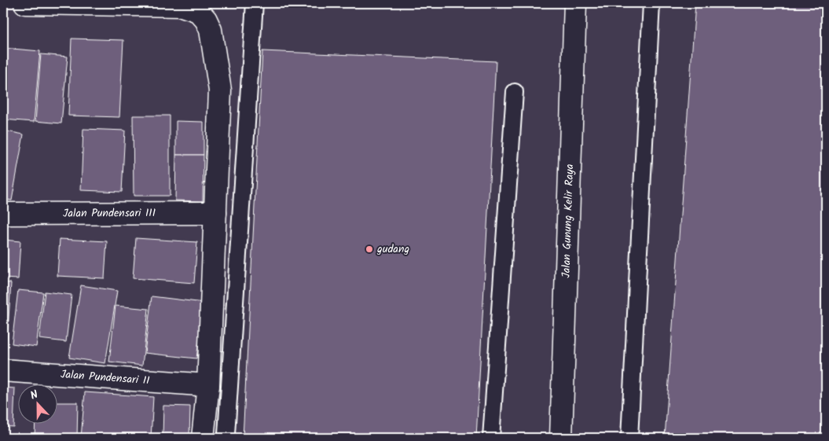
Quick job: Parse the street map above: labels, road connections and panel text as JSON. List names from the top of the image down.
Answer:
{
  "streets": {
    "street": ["Jalan Pundensari III", "Jalan Gunung Kelir Raya", "Jalan Pundensari II"]
  },
  "places": ["gudang"],
  "north": "top"
}
